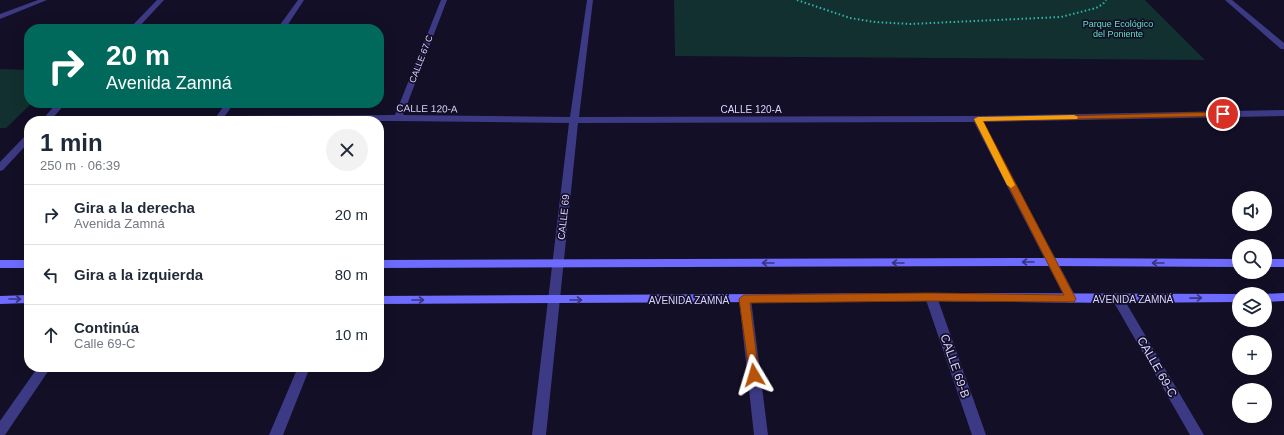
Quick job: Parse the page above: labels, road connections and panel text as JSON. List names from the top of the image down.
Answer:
{
  "streets": {
    "street": [
      "CALLE 67 C",
      "CALLE 120-A",
      "CALLE 69",
      "AVENIDA ZAMNÁ",
      "CALLE 69-B",
      "CALLE 69-C"
    ]
  },
  "crossings": [
    ["CALLE 67 C", "CALLE 120-A"],
    ["CALLE 120-A", "CALLE 69"],
    ["CALLE 69", "AVENIDA ZAMNÁ"],
    ["AVENIDA ZAMNÁ", "CALLE 69-B"],
    ["AVENIDA ZAMNÁ", "CALLE 69-C"]
  ],
  "parks": ["Parque Ecológico del Poniente"],
  "page": {
    "turn": ["20 m", "Avenida Zamná"],
    "heading": ["1 min", "250 m · 06:39"],
    "list": [
      {
        "name": "Gira a la derecha",
        "note": "Avenida Zamná",
        "value": "20 m"
      },
      {
        "name": "Gira a la izquierda",
        "value": "80 m"
      },
      {
        "name": "Continúa",
        "note": "Calle 69-C",
        "value": "10 m"
      }
    ],
    "map_buttons": ["+", "−"]
  }
}
